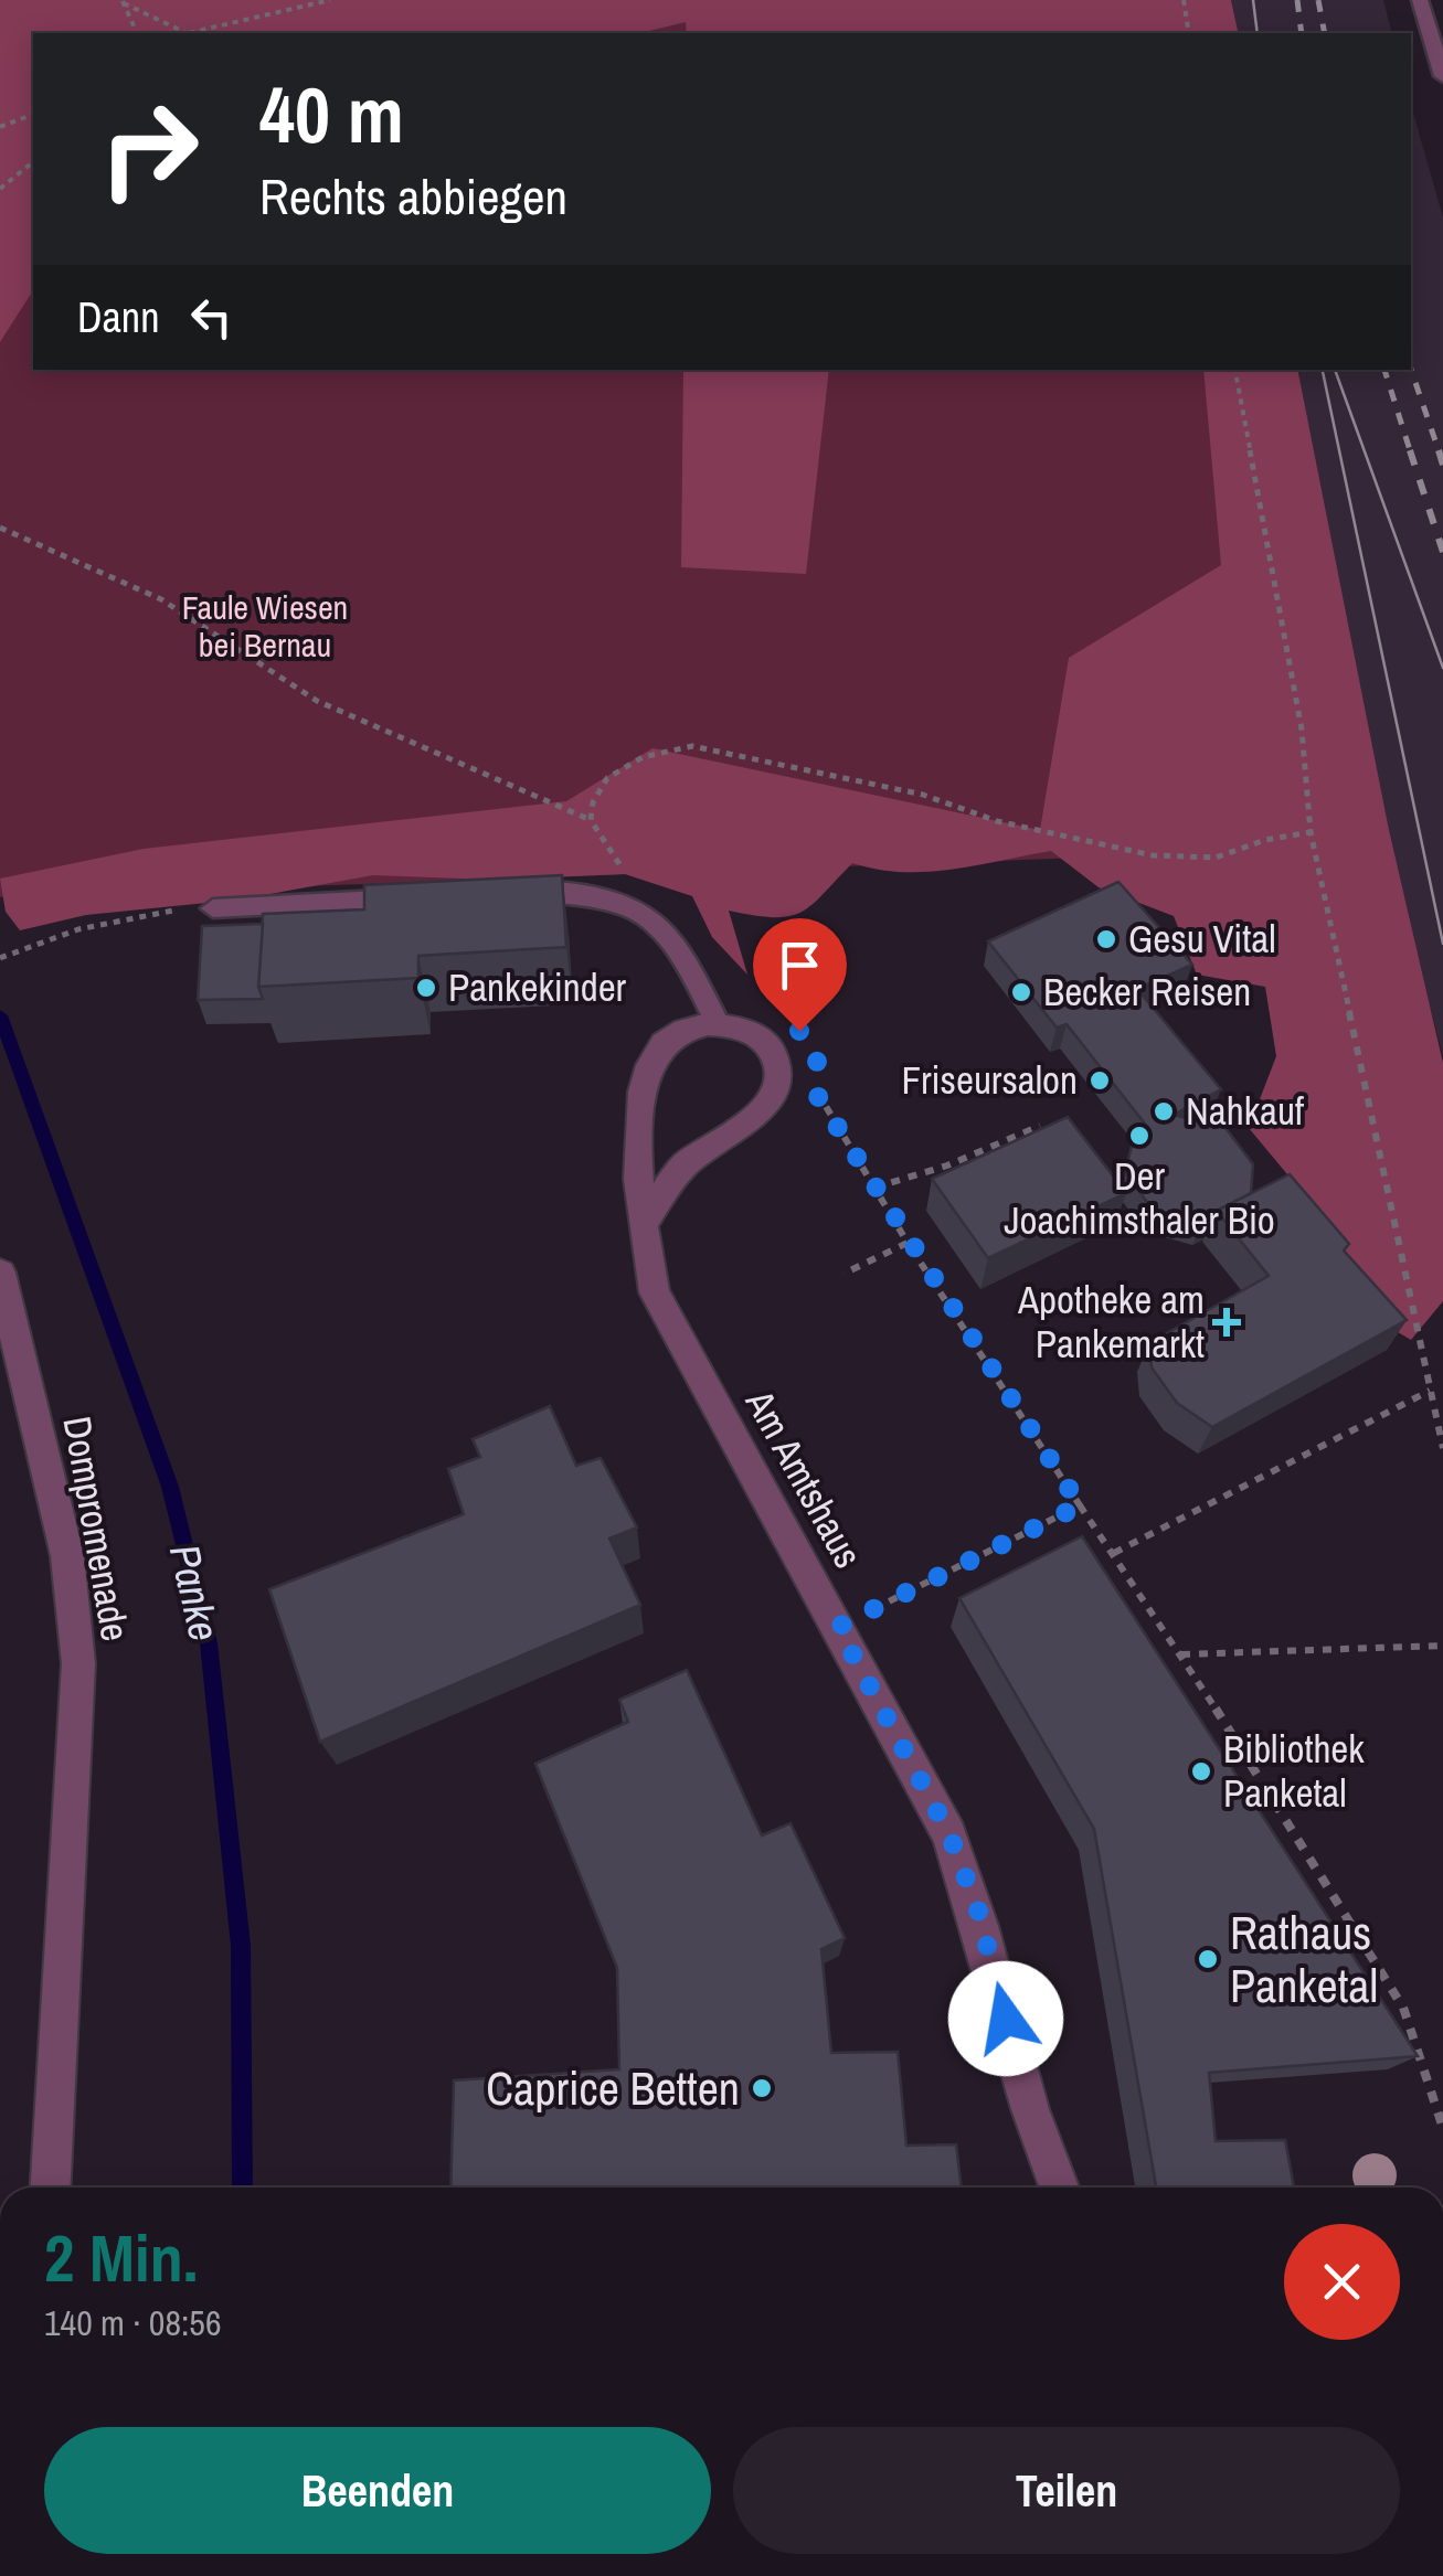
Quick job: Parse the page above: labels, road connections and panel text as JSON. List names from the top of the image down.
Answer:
{
  "streets": {
    "street": ["Am Amtshaus", "Dompromenade"]
  },
  "water": ["Panke"],
  "parks": ["Faule Wiesen bei Bernau"],
  "places": {
    "other": [
      "Gesu Vital",
      "Pankekinder",
      "Becker Reisen",
      "Friseursalon",
      "Nahkauf",
      "Der Joachimsthaler Bio",
      "Bibliothek Panketal",
      "Rathaus Panketal",
      "Caprice Betten"
    ],
    "health": ["Apotheke am Pankemarkt"]
  },
  "page": {
    "turn": ["40 m", "Rechts abbiegen"],
    "then": "Dann",
    "heading": ["2 Min.", "140 m · 08:56"],
    "buttons": ["Beenden", "Teilen"]
  }
}
